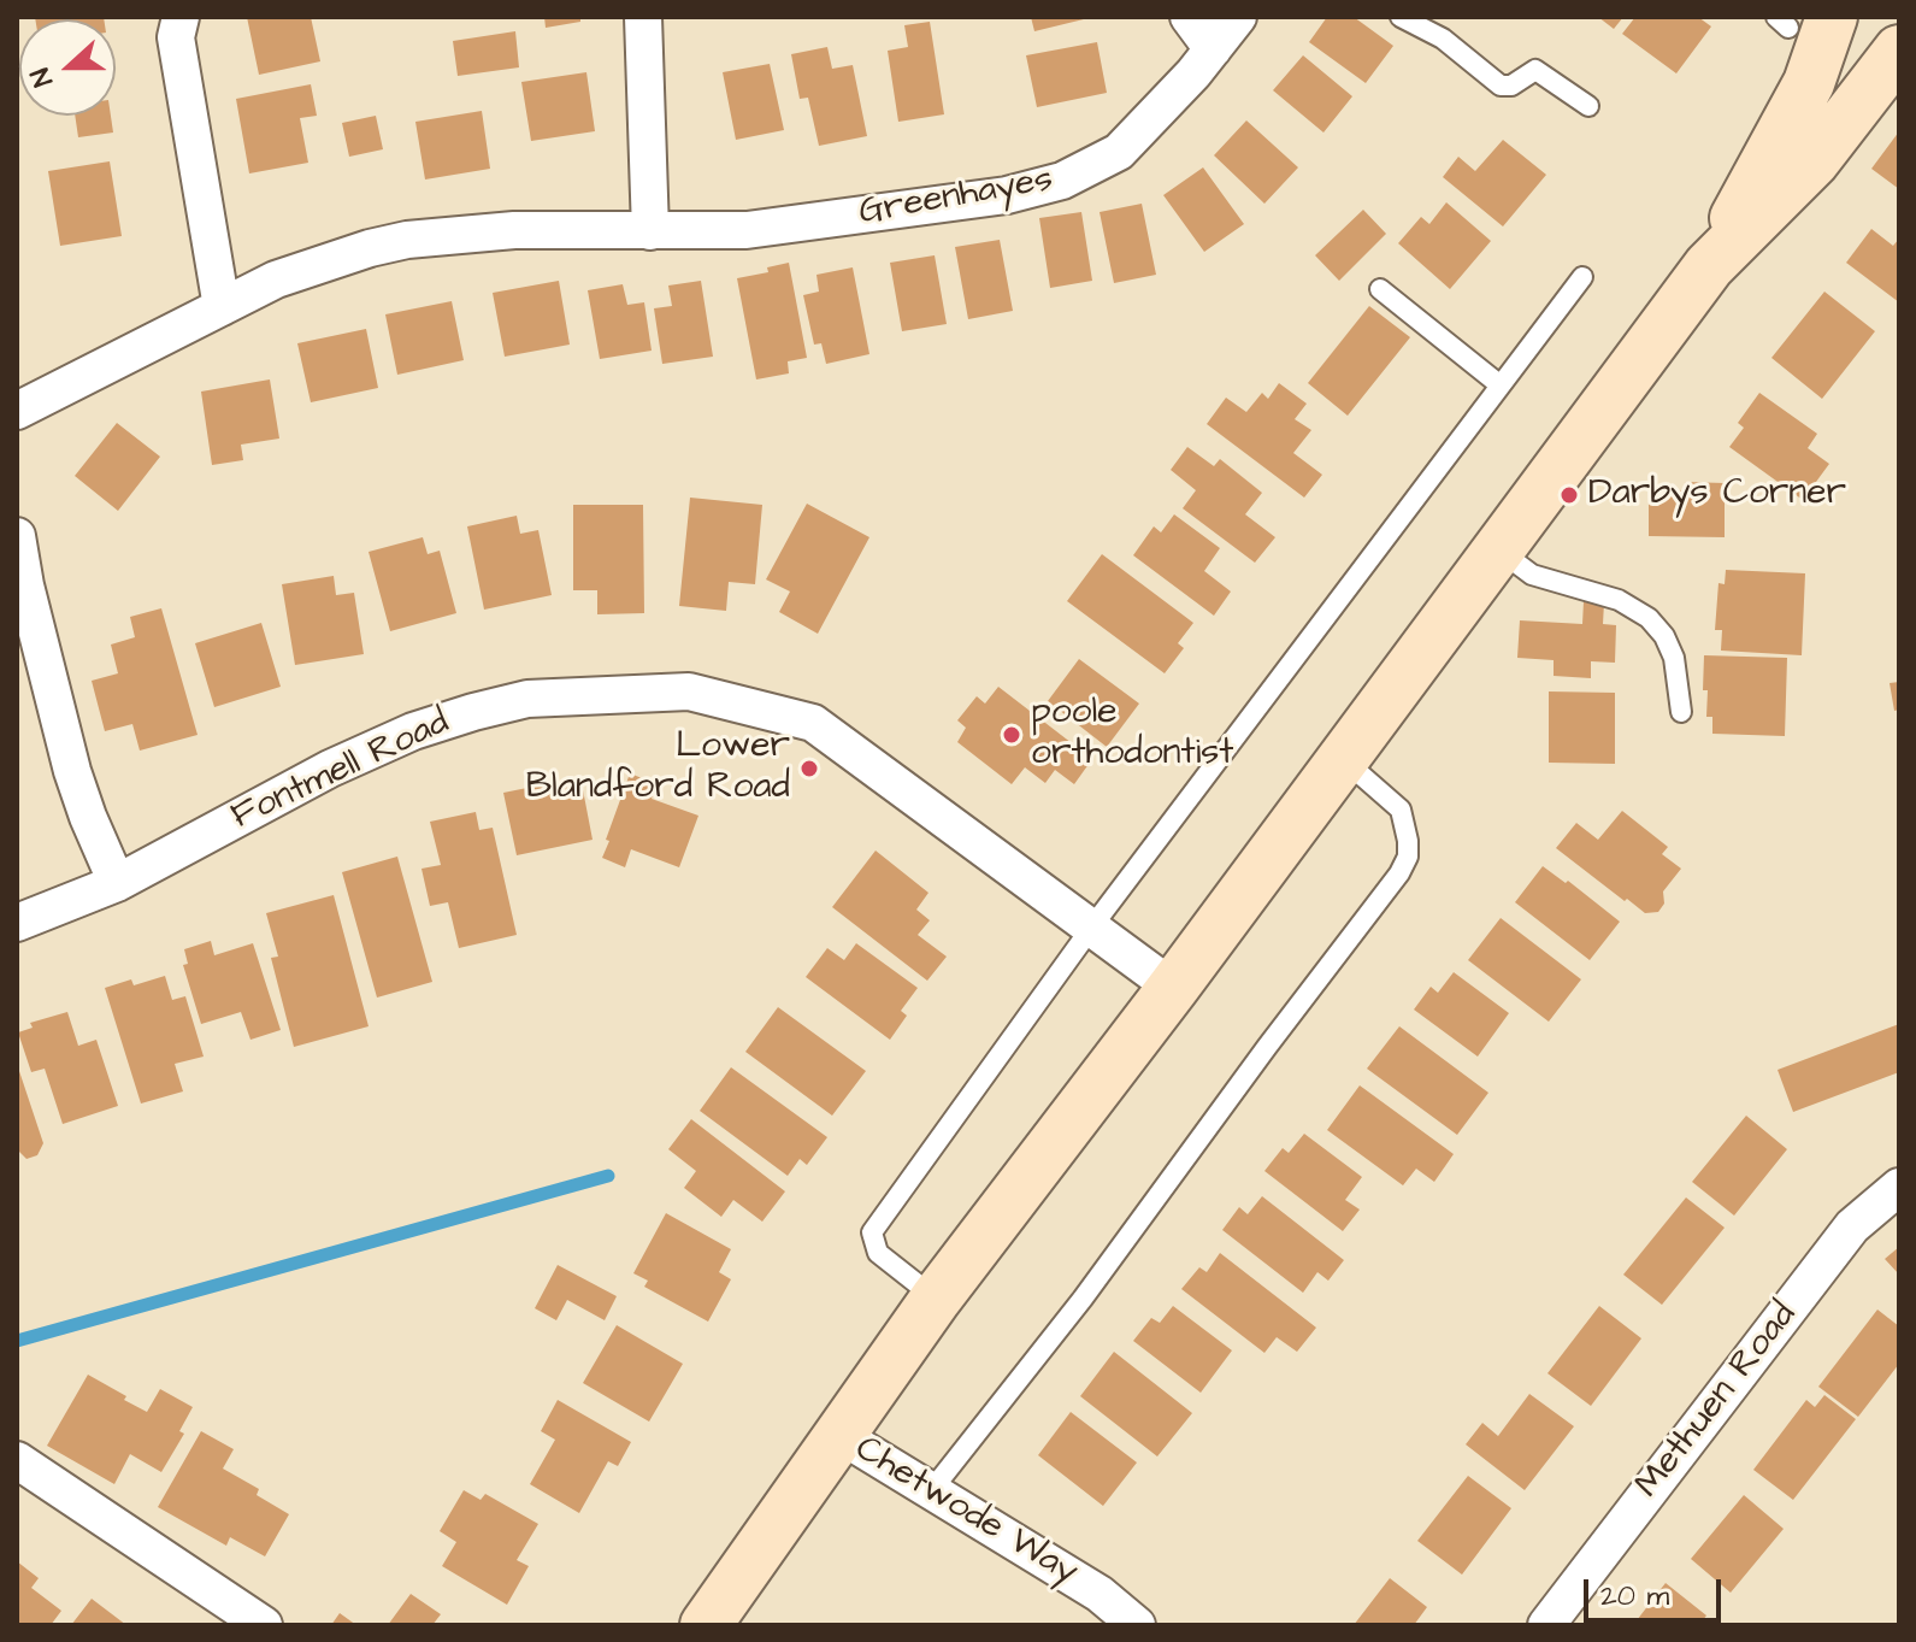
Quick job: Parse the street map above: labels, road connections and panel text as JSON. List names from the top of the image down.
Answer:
{
  "streets": {
    "street": [
      "Greenhayes",
      "Fontmell Road",
      "Methuen Road",
      "Chetwode Way"
    ]
  },
  "places": ["Darbys Corner", "poole orthodontist", "Lower Blandford Road"],
  "scale_bar": "20 m",
  "north": "left"
}
